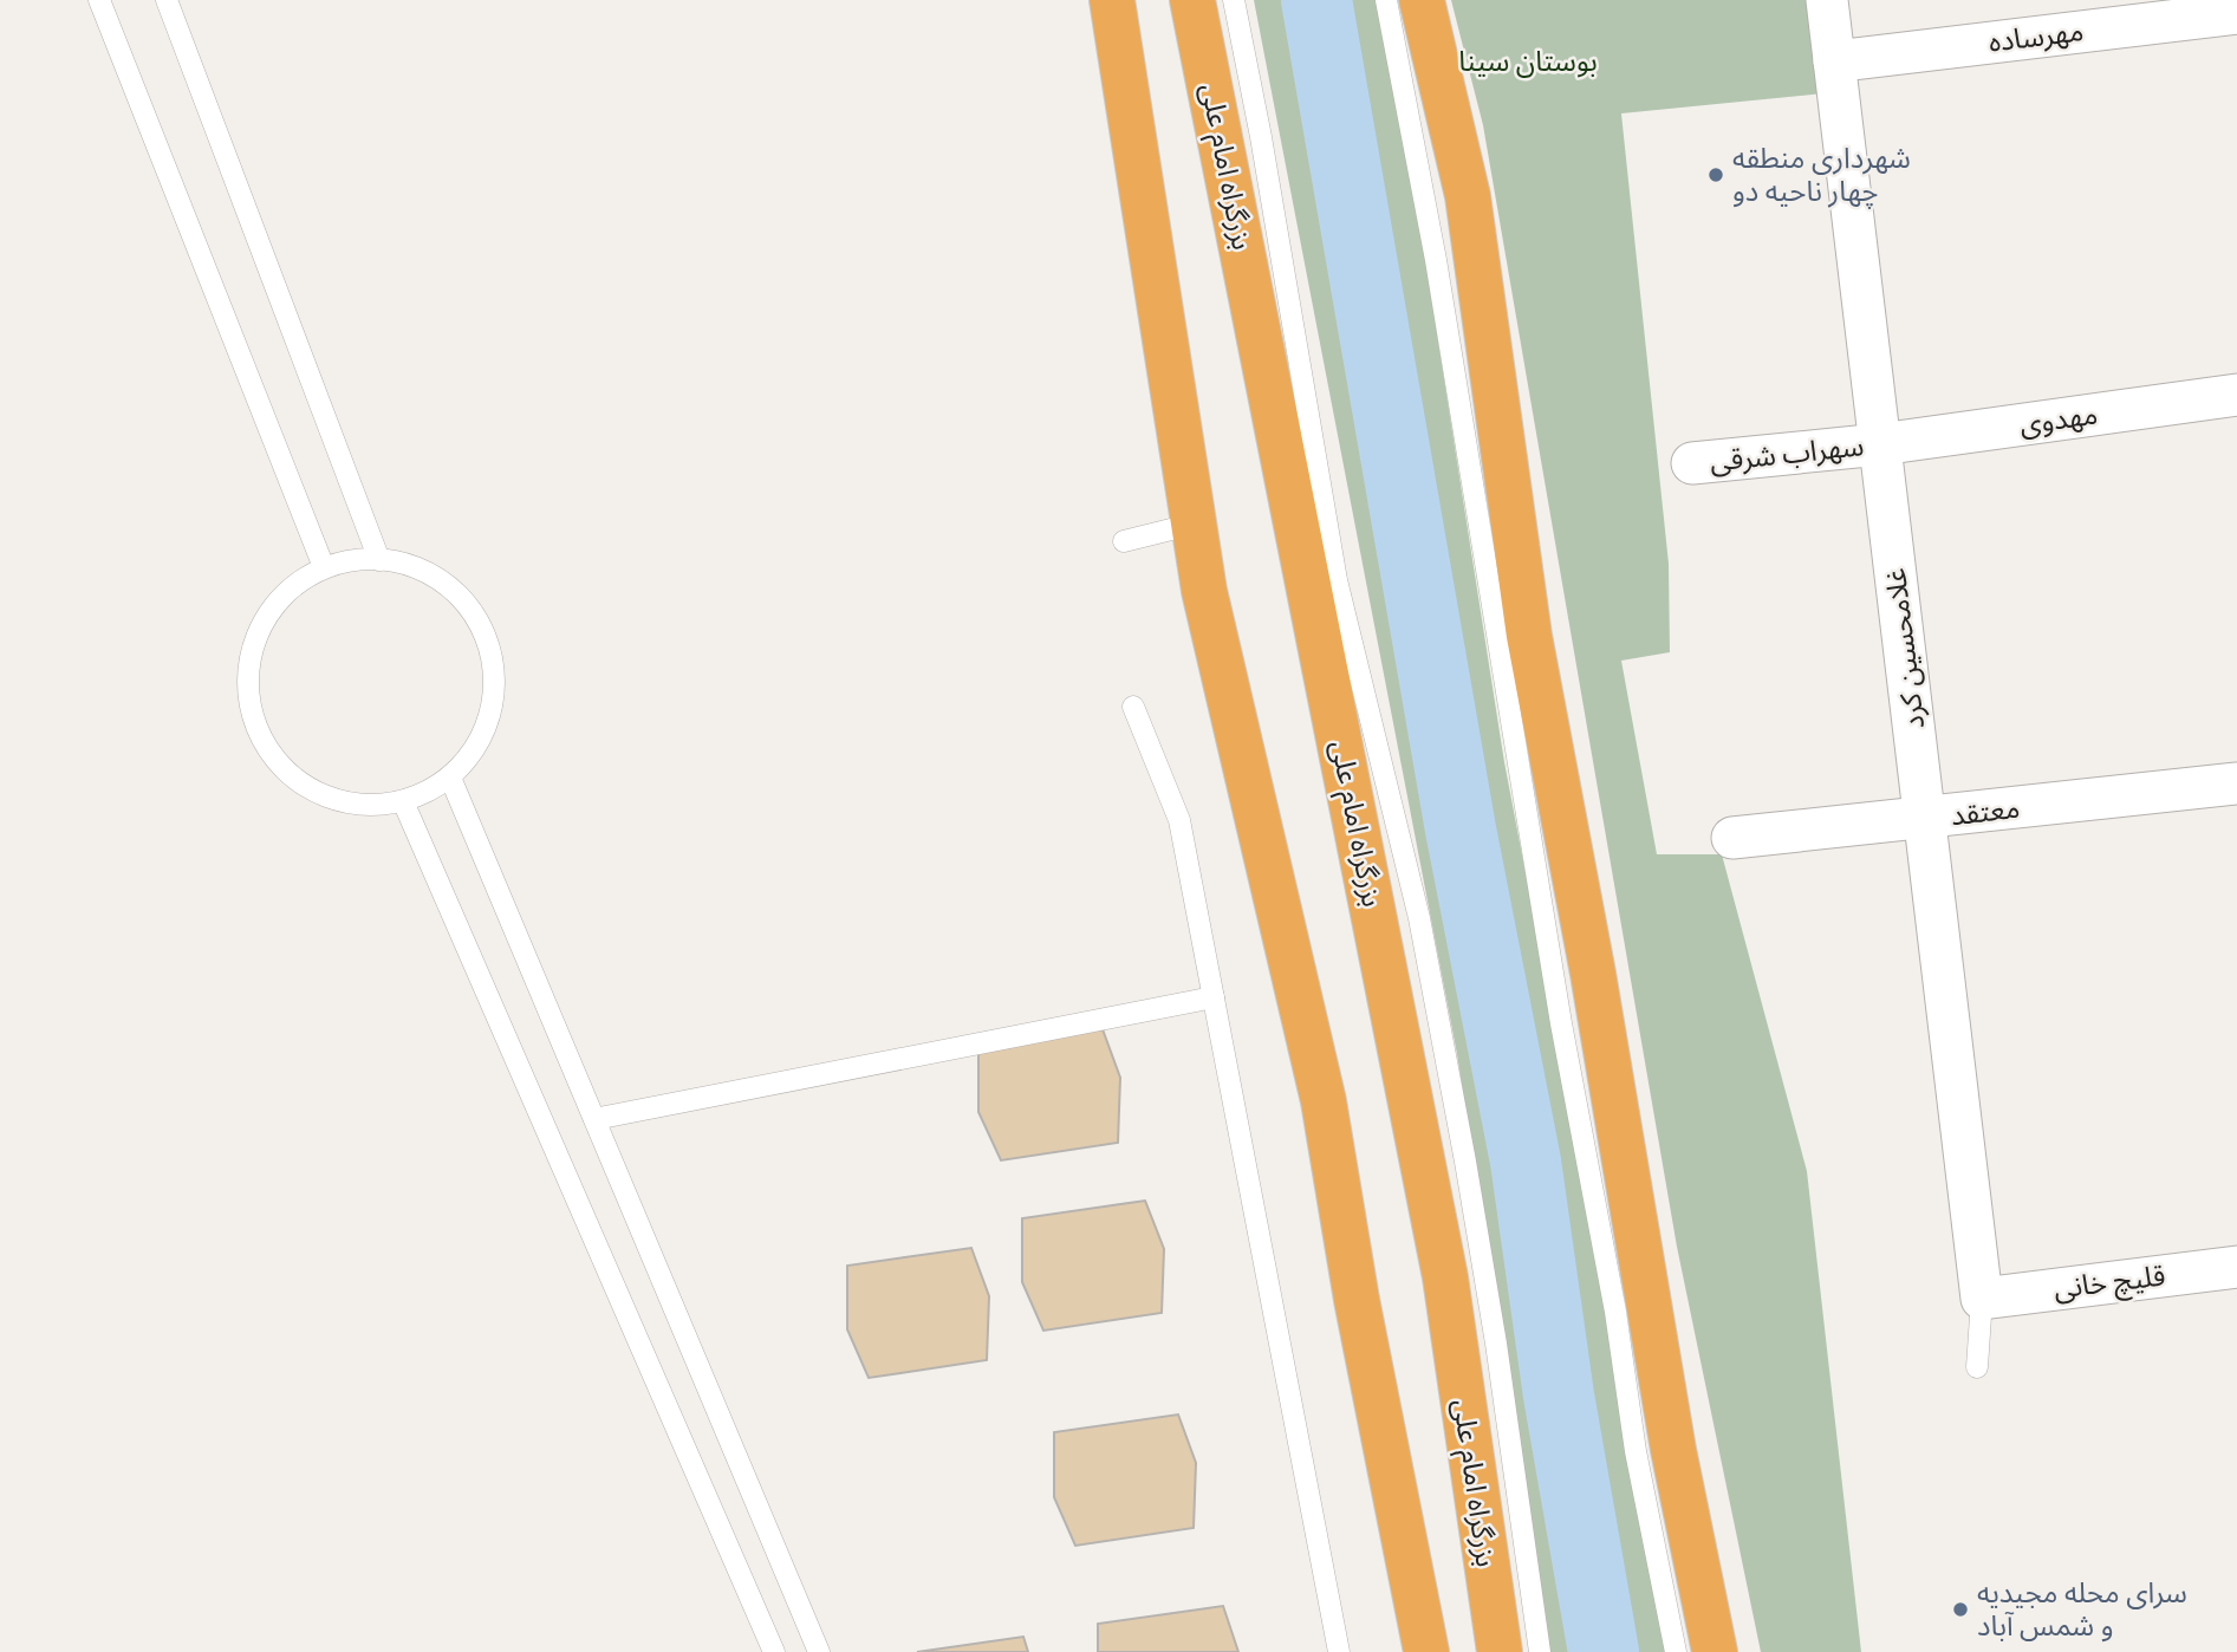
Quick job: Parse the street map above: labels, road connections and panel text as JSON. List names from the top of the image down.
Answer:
{
  "streets": {
    "highway": ["بزرگراه امام علی"],
    "street": [
      "مهرساده",
      "مهدوی",
      "سهراب شرقی",
      "غلامحسین کرد",
      "معتقد",
      "قلیچ خانی"
    ]
  },
  "crossings": [
    ["مهرساده", "غلامحسین کرد"],
    ["مهدوی", "سهراب شرقی"],
    ["مهدوی", "غلامحسین کرد"],
    ["سهراب شرقی", "غلامحسین کرد"],
    ["غلامحسین کرد", "معتقد"],
    ["غلامحسین کرد", "قلیچ خانی"]
  ],
  "parks": ["بوستان سینا"],
  "places": ["شهرداری منطقه چهار ناحیه دو", "سرای محله مجیدیه و شمس آباد"]
}
